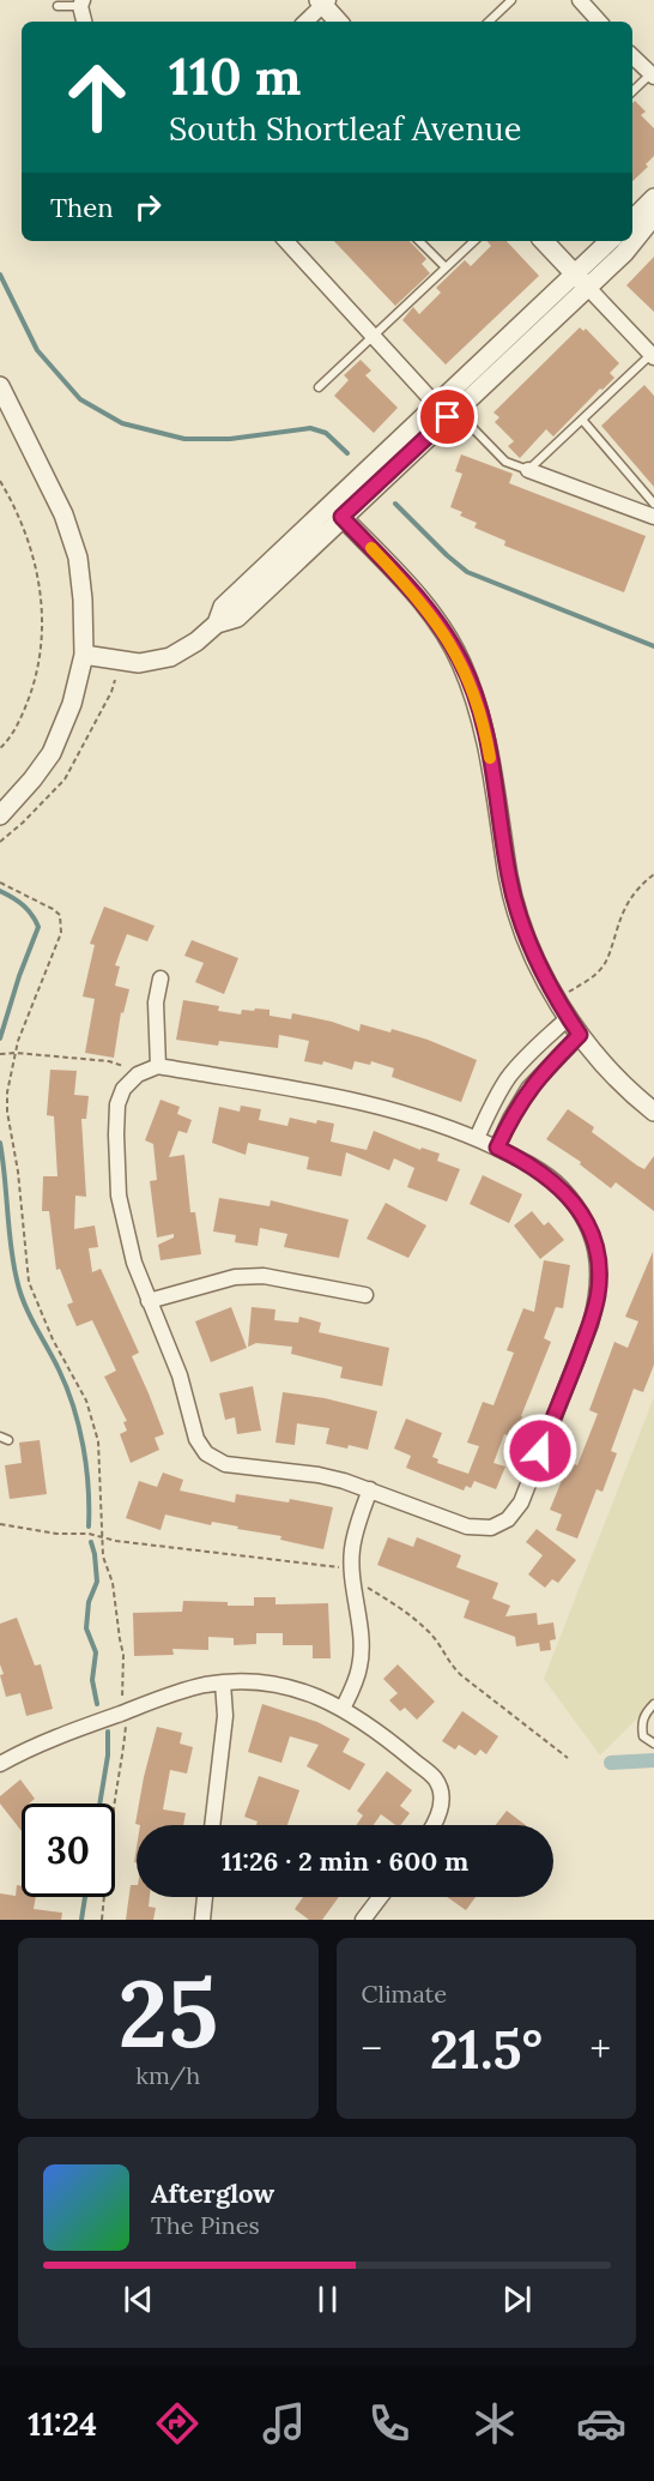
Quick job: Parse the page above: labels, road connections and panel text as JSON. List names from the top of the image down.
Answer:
{
  "page": {
    "turn": ["110 m", "South Shortleaf Avenue"],
    "then": "Then",
    "limit": "30",
    "trip": "11:26 · 2 min · 600 m",
    "tile": [
      ["25", "km/h"],
      "Climate"
    ],
    "heat": ["−", "21.5°", "+"],
    "song": ["Afterglow", "The Pines"],
    "tabs": "11:24"
  }
}
